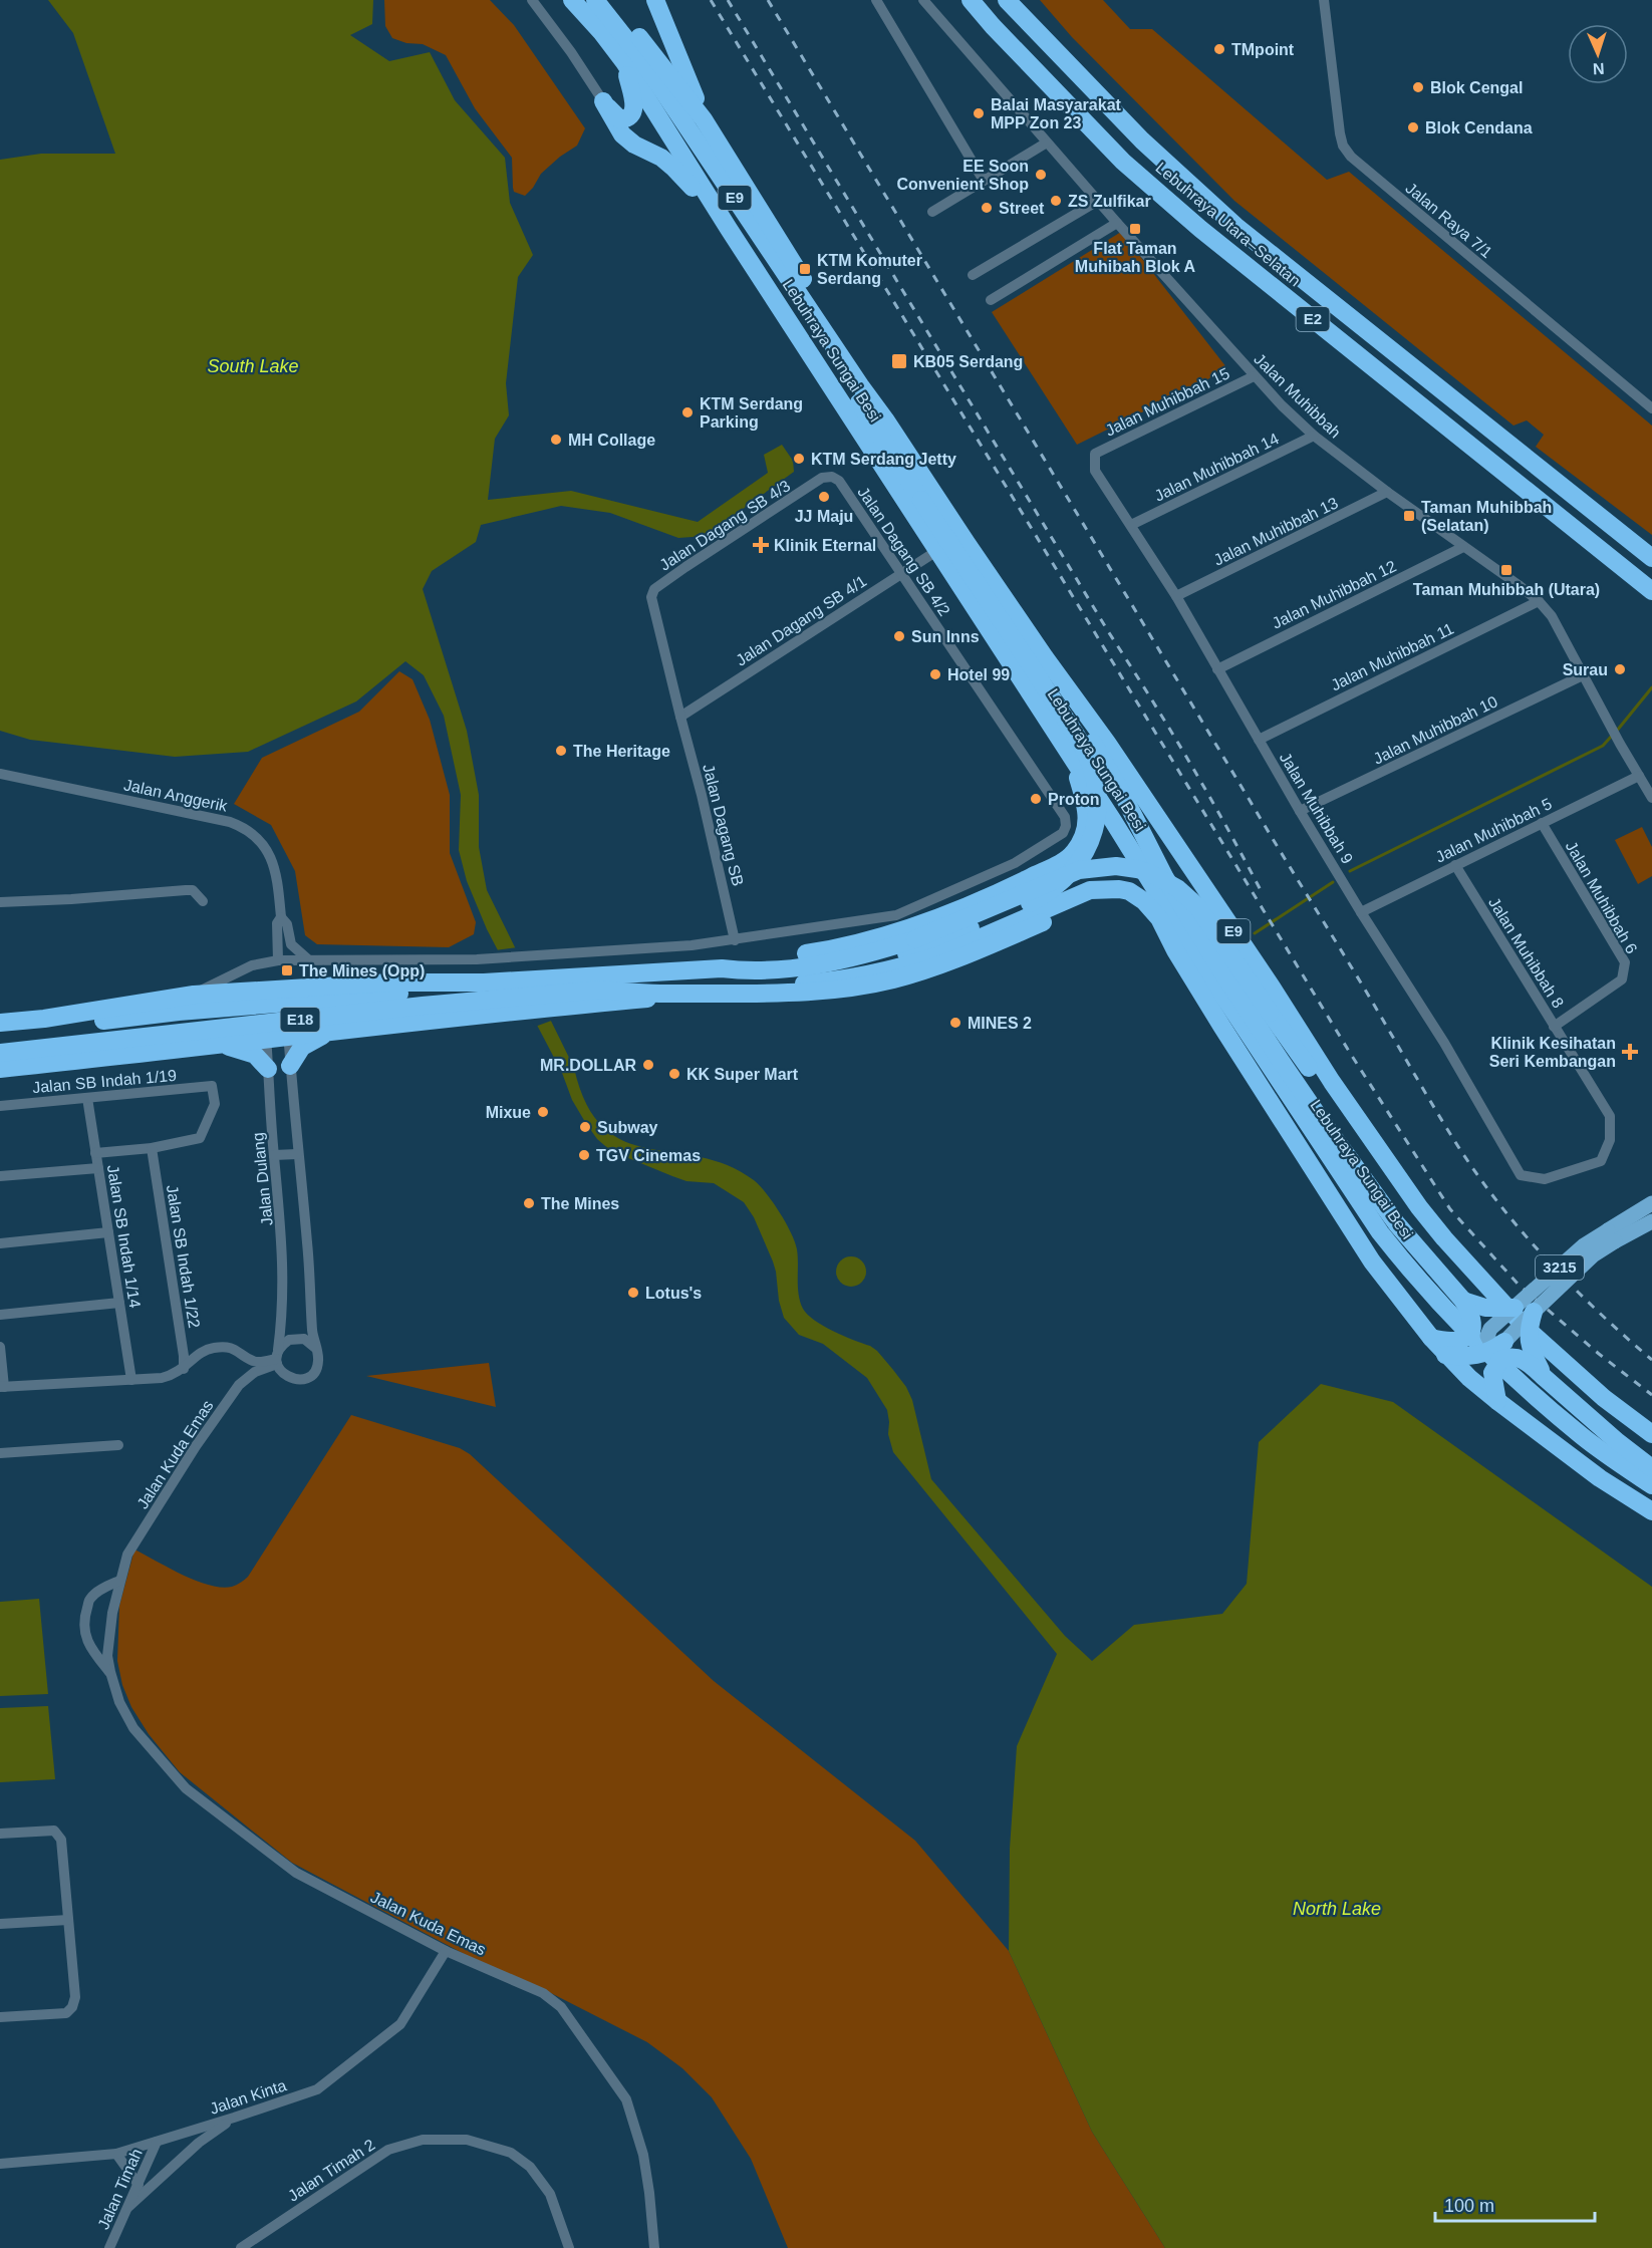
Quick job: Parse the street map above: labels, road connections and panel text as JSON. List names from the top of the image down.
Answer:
{
  "streets": {
    "highway": [
      "E9",
      "Lebuhraya Utara–Selatan",
      "E2",
      "Lebuhraya Sungai Besi",
      "E18"
    ],
    "main road": ["3215"],
    "street": [
      "Jalan Raya 7/1",
      "Jalan Muhibbah",
      "Jalan Muhibbah 15",
      "Jalan Muhibbah 14",
      "Jalan Dagang SB 4/3",
      "Jalan Muhibbah 13",
      "Jalan Dagang SB 4/2",
      "Jalan Muhibbah 12",
      "Jalan Dagang SB 4/1",
      "Jalan Muhibbah 11",
      "Jalan Muhibbah 10",
      "Jalan Anggerik",
      "Jalan Muhibbah 9",
      "Jalan Dagang SB",
      "Jalan Muhibbah 5",
      "Jalan Muhibbah 6",
      "Jalan Muhibbah 8",
      "Jalan SB Indah 1/19",
      "Jalan Dulang",
      "Jalan SB Indah 1/14",
      "Jalan SB Indah 1/22",
      "Jalan Kuda Emas",
      "Jalan Kinta",
      "Jalan Timah 2",
      "Jalan Timah"
    ]
  },
  "crossings": [
    ["Lebuhraya Sungai Besi", "Jalan Dagang SB 4/1"],
    ["Jalan Muhibbah", "Jalan Muhibbah 15"],
    ["Jalan Muhibbah", "Jalan Muhibbah 14"],
    ["Jalan Muhibbah", "Jalan Muhibbah 13"],
    ["Jalan Muhibbah", "Jalan Muhibbah 12"],
    ["Jalan Muhibbah", "Jalan Muhibbah 11"],
    ["Jalan Muhibbah", "Jalan Muhibbah 10"],
    ["Jalan Muhibbah", "Jalan Muhibbah 5"],
    ["Jalan Muhibbah 15", "Jalan Muhibbah 9"],
    ["Jalan Muhibbah 14", "Jalan Muhibbah 9"],
    ["Jalan Dagang SB 4/3", "Jalan Dagang SB 4/2"],
    ["Jalan Dagang SB 4/3", "Jalan Dagang SB 4/1"],
    ["Jalan Dagang SB 4/3", "Jalan Dagang SB"],
    ["Jalan Muhibbah 13", "Jalan Muhibbah 9"],
    ["Jalan Dagang SB 4/2", "Jalan Dagang SB 4/1"],
    ["Jalan Dagang SB 4/2", "Jalan Dagang SB"],
    ["Jalan Muhibbah 12", "Jalan Muhibbah 9"],
    ["Jalan Dagang SB 4/1", "Jalan Dagang SB"],
    ["Jalan Muhibbah 11", "Jalan Muhibbah 9"],
    ["Jalan Muhibbah 10", "Jalan Muhibbah 9"],
    ["Jalan Muhibbah 9", "Jalan Muhibbah 5"],
    ["Jalan Muhibbah 9", "Jalan Muhibbah 8"],
    ["Jalan Muhibbah 5", "Jalan Muhibbah 6"],
    ["Jalan Muhibbah 5", "Jalan Muhibbah 8"],
    ["Jalan Muhibbah 6", "Jalan Muhibbah 8"],
    ["Jalan SB Indah 1/19", "Jalan SB Indah 1/14"],
    ["Jalan SB Indah 1/19", "Jalan SB Indah 1/22"],
    ["Jalan Dulang", "Jalan Kuda Emas"],
    ["Jalan Kuda Emas", "Jalan Kinta"],
    ["Jalan Kinta", "Jalan Timah"]
  ],
  "water": ["South Lake", "North Lake"],
  "places": {
    "other": [
      "TMpoint",
      "Blok Cengal",
      "Balai Masyarakat MPP Zon 23",
      "Blok Cendana",
      "EE Soon Convenient Shop",
      "ZS Zulfikar",
      "Street",
      "KTM Serdang Parking",
      "MH Collage",
      "KTM Serdang Jetty",
      "JJ Maju",
      "Sun Inns",
      "Surau",
      "Hotel 99",
      "The Heritage",
      "Proton",
      "MINES 2",
      "MR.DOLLAR",
      "KK Super Mart",
      "Mixue",
      "Subway",
      "TGV Cinemas",
      "The Mines",
      "Lotus's"
    ],
    "transit": [
      "Flat Taman Muhibah Blok A",
      "KTM Komuter Serdang",
      "KB05 Serdang",
      "Taman Muhibbah (Selatan)",
      "Taman Muhibbah (Utara)",
      "The Mines (Opp)"
    ],
    "health": ["Klinik Eternal", "Klinik Kesihatan Seri Kembangan"]
  },
  "scale_bar": "100 m",
  "north": "bottom"
}
